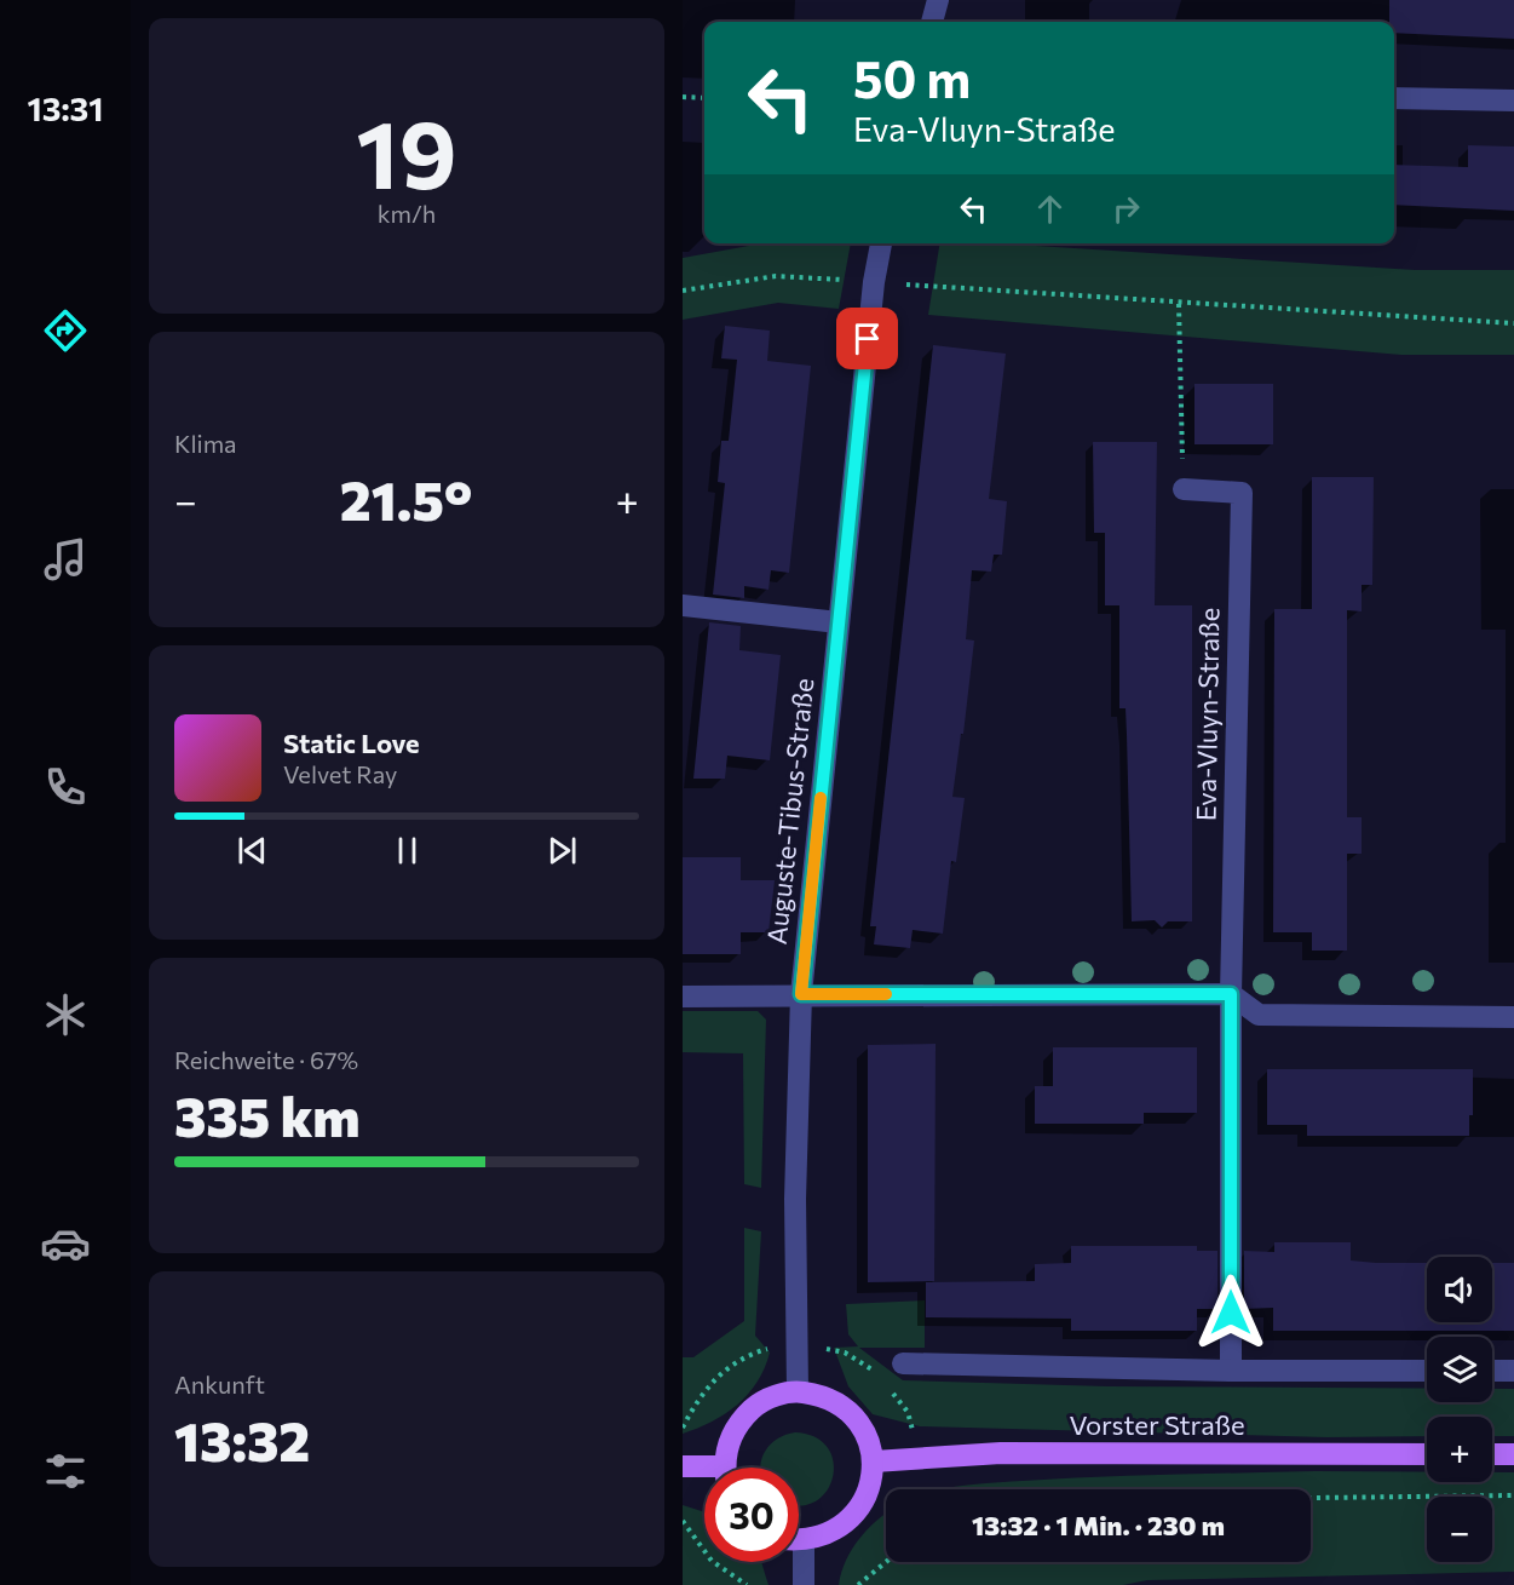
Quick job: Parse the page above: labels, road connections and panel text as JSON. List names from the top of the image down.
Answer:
{
  "streets": {
    "main road": ["Vorster Straße"],
    "street": ["Eva-Vluyn-Straße", "Auguste-Tibus-Straße"]
  },
  "page": {
    "tabs": "13:31",
    "tile": [
      ["19", "km/h"],
      "Klima",
      ["Reichweite · 67%", "335 km"],
      ["Ankunft", "13:32"]
    ],
    "turn": ["50 m", "Eva-Vluyn-Straße"],
    "heat": ["−", "21.5°", "+"],
    "song": ["Static Love", "Velvet Ray"],
    "map_buttons": ["+", "−"],
    "limit": "30",
    "trip": "13:32 · 1 Min. · 230 m"
  }
}
